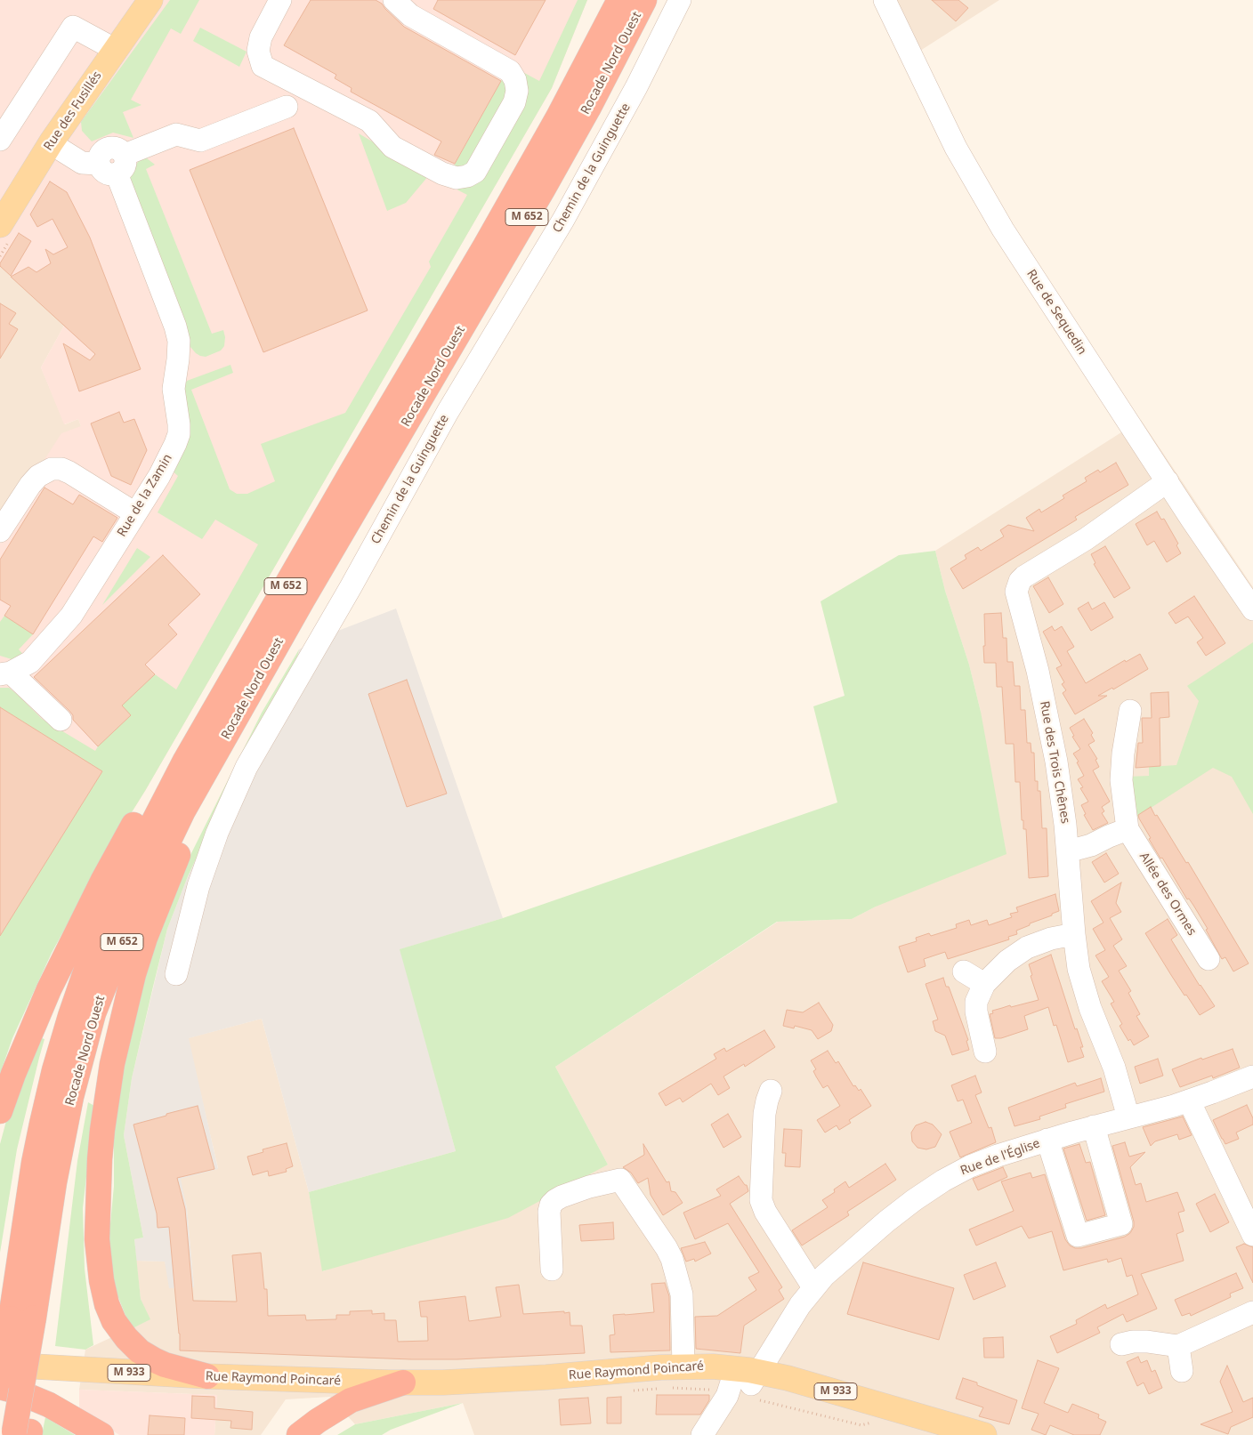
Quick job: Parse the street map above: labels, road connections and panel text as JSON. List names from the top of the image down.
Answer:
{
  "streets": {
    "highway": ["Rocade Nord Ouest", "M 652"],
    "main road": ["Rue des Fusillés", "Rue Raymond Poincaré", "M 933"],
    "street": [
      "Chemin de la Guinguette",
      "Rue de Sequedin",
      "Rue de la Zamin",
      "Rue des Trois Chênes",
      "Allée des Ormes",
      "Rue de l'Église"
    ]
  },
  "crossings": [
    ["Rue de Sequedin", "Rue des Trois Chênes"],
    ["Rue des Trois Chênes", "Rue de l'Église"],
    ["Rue de l'Église", "Rue Raymond Poincaré"]
  ]
}
